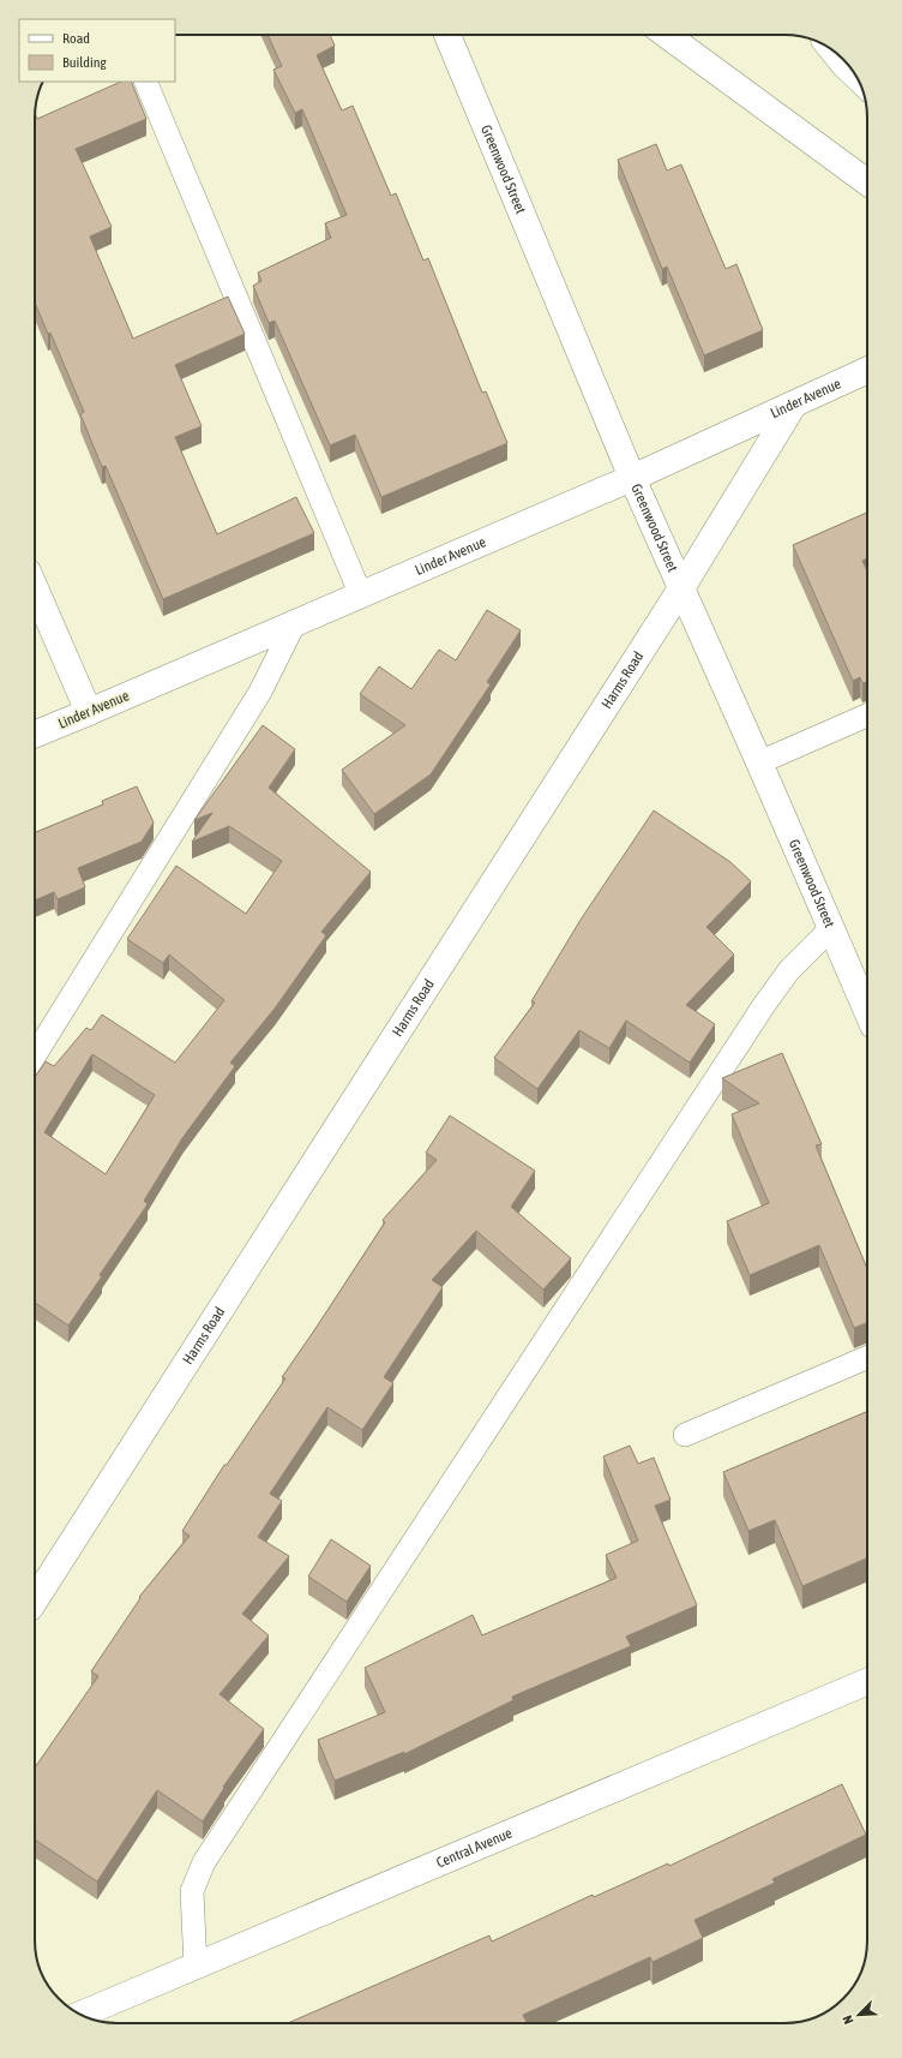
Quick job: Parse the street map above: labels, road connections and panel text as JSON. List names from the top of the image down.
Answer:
{
  "streets": {
    "main road": [
      "Greenwood Street",
      "Linder Avenue",
      "Harms Road",
      "Central Avenue"
    ]
  },
  "crossings": [
    ["Greenwood Street", "Linder Avenue"],
    ["Greenwood Street", "Harms Road"],
    ["Linder Avenue", "Harms Road"]
  ],
  "legend": ["Road", "Building"],
  "north": "bottom left"
}
